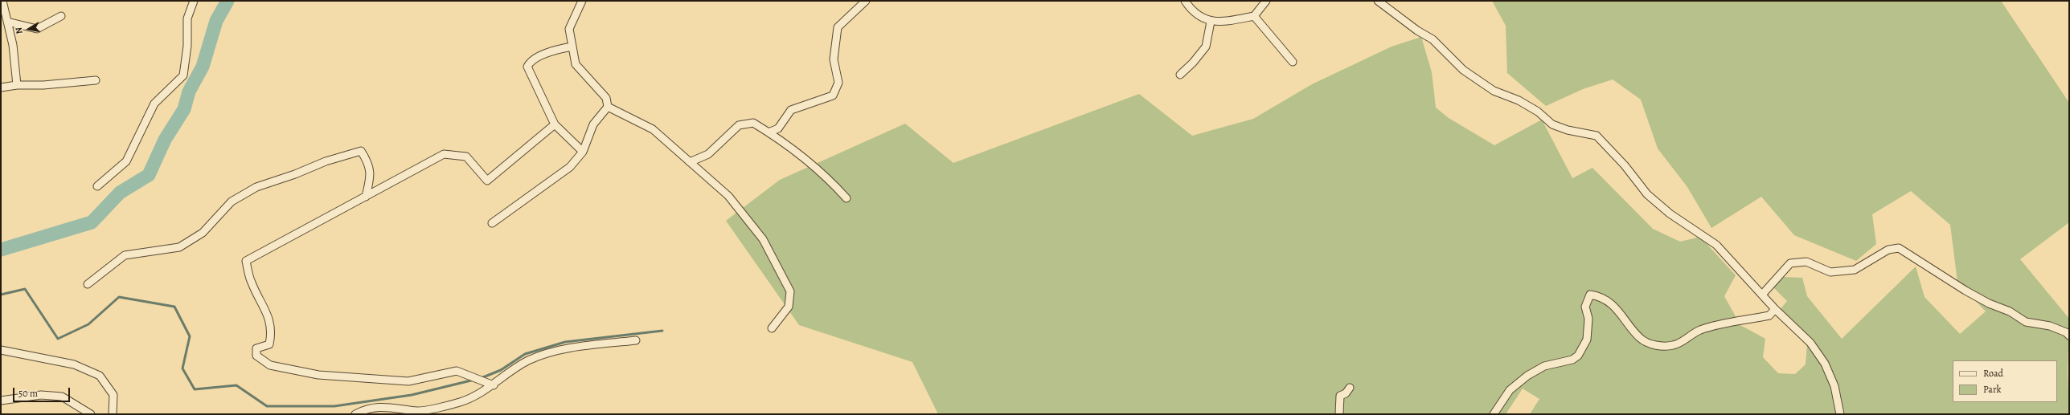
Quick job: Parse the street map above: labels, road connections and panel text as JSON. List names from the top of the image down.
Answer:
{
  "legend": ["Road", "Park"],
  "scale_bar": "50 m",
  "north": "left"
}
